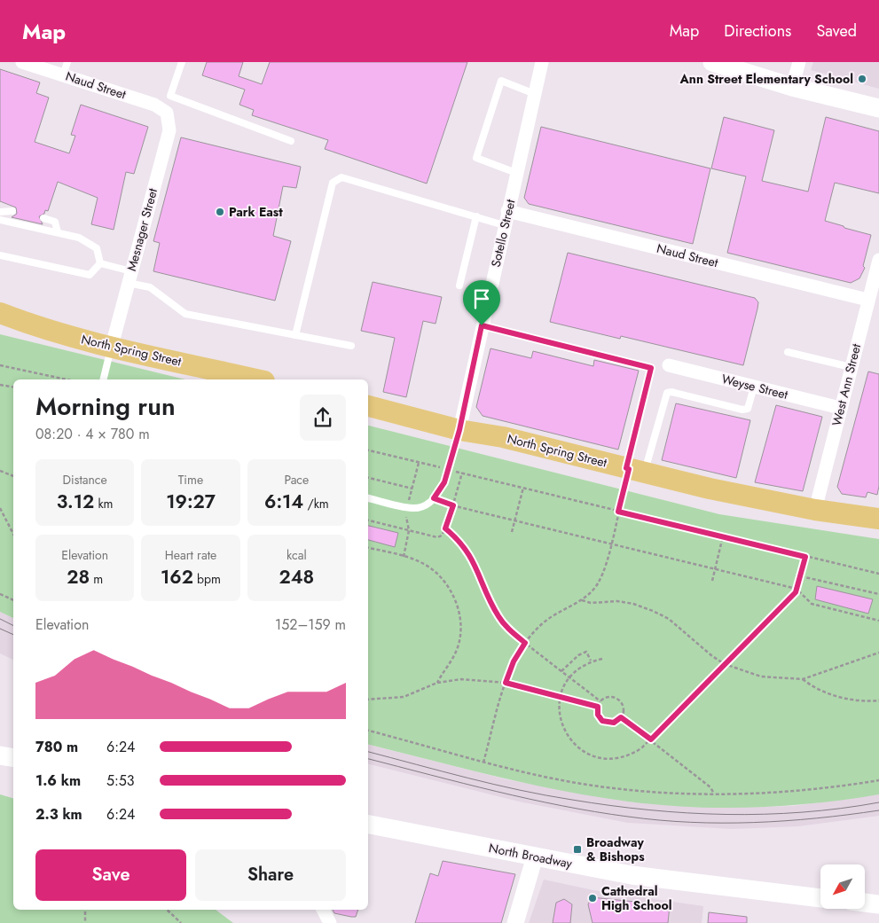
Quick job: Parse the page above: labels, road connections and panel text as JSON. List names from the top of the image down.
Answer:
{
  "streets": {
    "main road": ["North Spring Street", "North Broadway"],
    "street": [
      "Naud Street",
      "Mesnager Street",
      "Sotello Street",
      "West Ann Street",
      "Weyse Street"
    ]
  },
  "crossings": [
    ["Naud Street", "Mesnager Street"],
    ["Naud Street", "Sotello Street"],
    ["Naud Street", "West Ann Street"],
    ["Mesnager Street", "North Spring Street"],
    ["Sotello Street", "North Spring Street"],
    ["North Spring Street", "West Ann Street"],
    ["West Ann Street", "Weyse Street"]
  ],
  "places": {
    "other": ["Ann Street Elementary School", "Park East", "Cathedral High School"],
    "transit": ["Broadway & Bishops"]
  },
  "north": "bottom left",
  "page": {
    "header": "Map",
    "nav": ["Map", "Directions", "Saved"],
    "heading": ["Morning run", "08:20 · 4 × 780 m"],
    "stats": [
      ["Distance", "3.12 km"],
      ["Time", "19:27"],
      ["Pace", "6:14 /km"],
      ["Elevation", "28 m"],
      ["Heart rate", "162 bpm"],
      ["kcal", "248"]
    ],
    "chart": ["Elevation", "152–159 m"],
    "list": [
      {
        "name": "780 m",
        "note": "6:24"
      },
      {
        "name": "1.6 km",
        "note": "5:53"
      },
      {
        "name": "2.3 km",
        "note": "6:24"
      }
    ],
    "buttons": ["Save", "Share"]
  }
}
